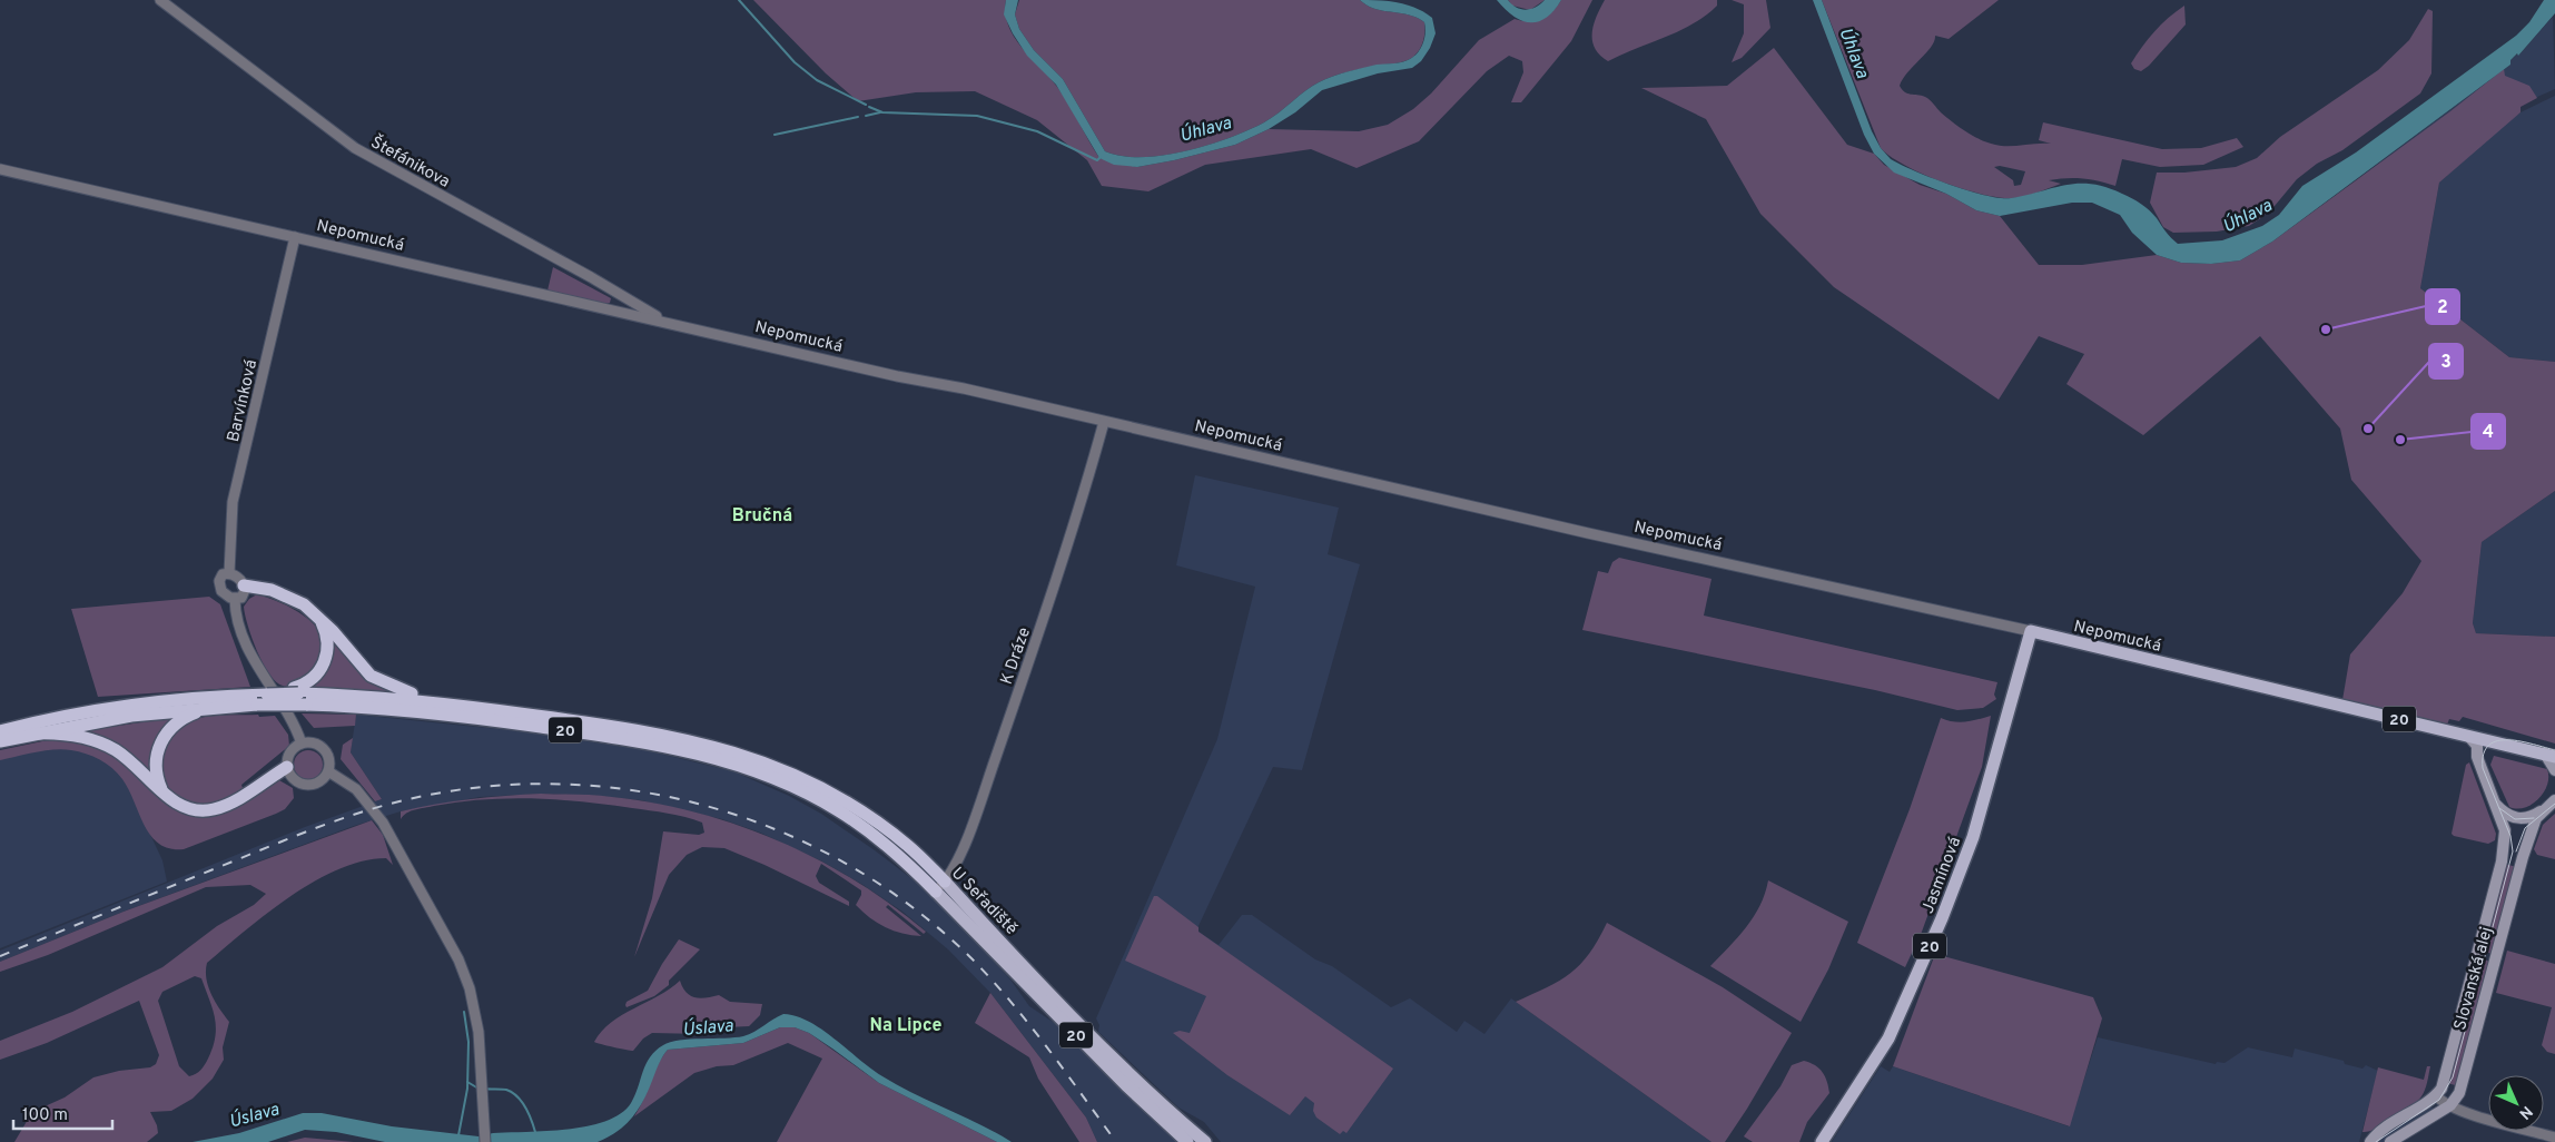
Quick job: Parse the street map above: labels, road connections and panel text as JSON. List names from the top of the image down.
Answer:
{
  "streets": {
    "highway": ["20", "U Seřadiště"],
    "main road": ["Nepomucká", "Jasmínová", "Slovanská alej"],
    "street": ["Štefánikova", "Barvínková", "K Dráze"]
  },
  "crossings": [
    ["Štefánikova", "Nepomucká"],
    ["Nepomucká", "Barvínková"],
    ["Nepomucká", "K Dráze"],
    ["Nepomucká", "20"],
    ["Nepomucká", "Jasmínová"],
    ["Nepomucká", "Slovanská alej"],
    ["K Dráze", "U Seřadiště"],
    ["20", "U Seřadiště"],
    ["20", "Slovanská alej"]
  ],
  "districts": ["Bručná", "Na Lipce"],
  "water": ["Úhlava", "Úslava"],
  "places": ["2", "3", "4"],
  "scale_bar": "100 m",
  "north": "bottom right"
}
